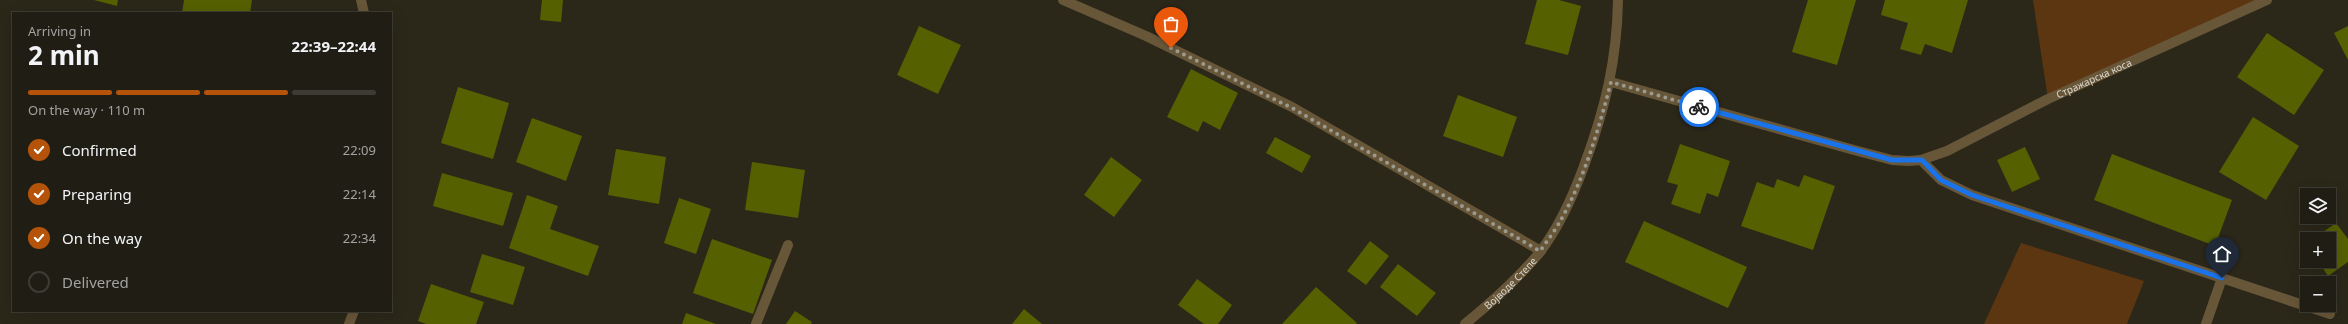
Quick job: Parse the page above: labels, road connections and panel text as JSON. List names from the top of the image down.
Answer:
{
  "streets": {
    "street": ["Стражарска коса", "Војводе Степе"]
  },
  "page": {
    "heading": ["2 min", "Arriving in", "22:39–22:44"],
    "bar": "On the way · 110 m",
    "list": [
      ["Confirmed", "22:09"],
      ["Preparing", "22:14"],
      ["On the way", "22:34"],
      "Delivered"
    ],
    "map_buttons": ["+", "−"]
  }
}
